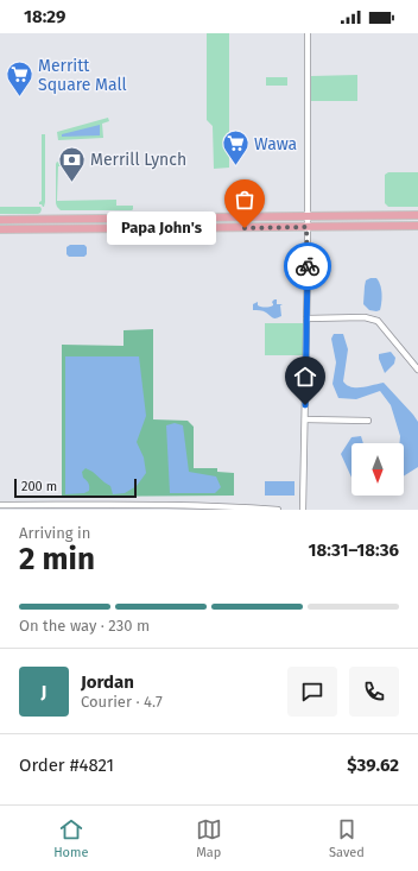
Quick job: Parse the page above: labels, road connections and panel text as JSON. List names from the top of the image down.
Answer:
{
  "places": {
    "supermarket": ["Merritt Square Mall", "Wawa"],
    "bank": ["Merrill Lynch"],
    "other": ["Papa John's"]
  },
  "scale_bar": "200 m",
  "north": "bottom",
  "page": {
    "status": "18:29",
    "bubble": "Papa John's",
    "scale": "200 m",
    "heading": ["2 min", "Arriving in", "18:31–18:36"],
    "panel": [
      "Jordan",
      "Courier · 4.7",
      "Order #4821",
      "$39.62"
    ],
    "bar": "On the way · 230 m",
    "round": "J",
    "tabs": ["Home", "Map", "Saved"]
  }
}
